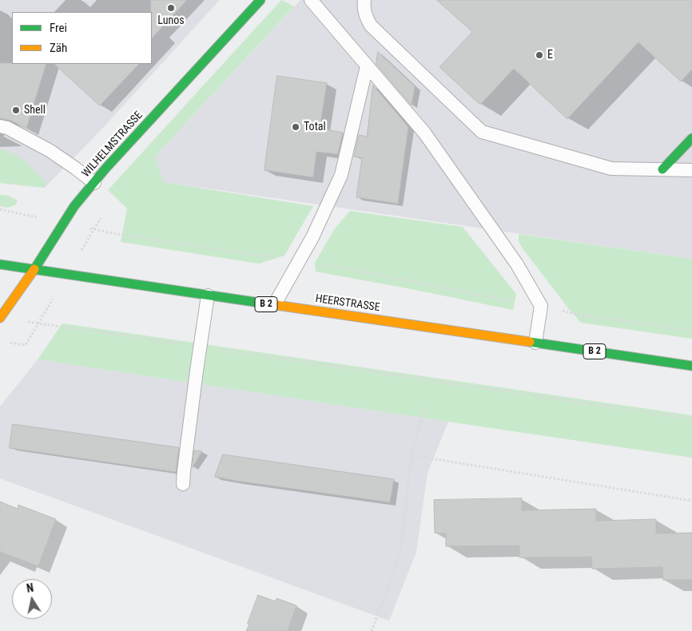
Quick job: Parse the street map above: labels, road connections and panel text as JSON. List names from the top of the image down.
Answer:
{
  "streets": {
    "main road": ["WILHELMSTRASSE", "HEERSTRASSE", "B 2"]
  },
  "crossings": [
    ["WILHELMSTRASSE", "HEERSTRASSE"]
  ],
  "places": [
    "Lunos",
    "E",
    "Shell",
    "Total"
  ],
  "legend": ["Frei", "Zäh"],
  "north": "top"
}
